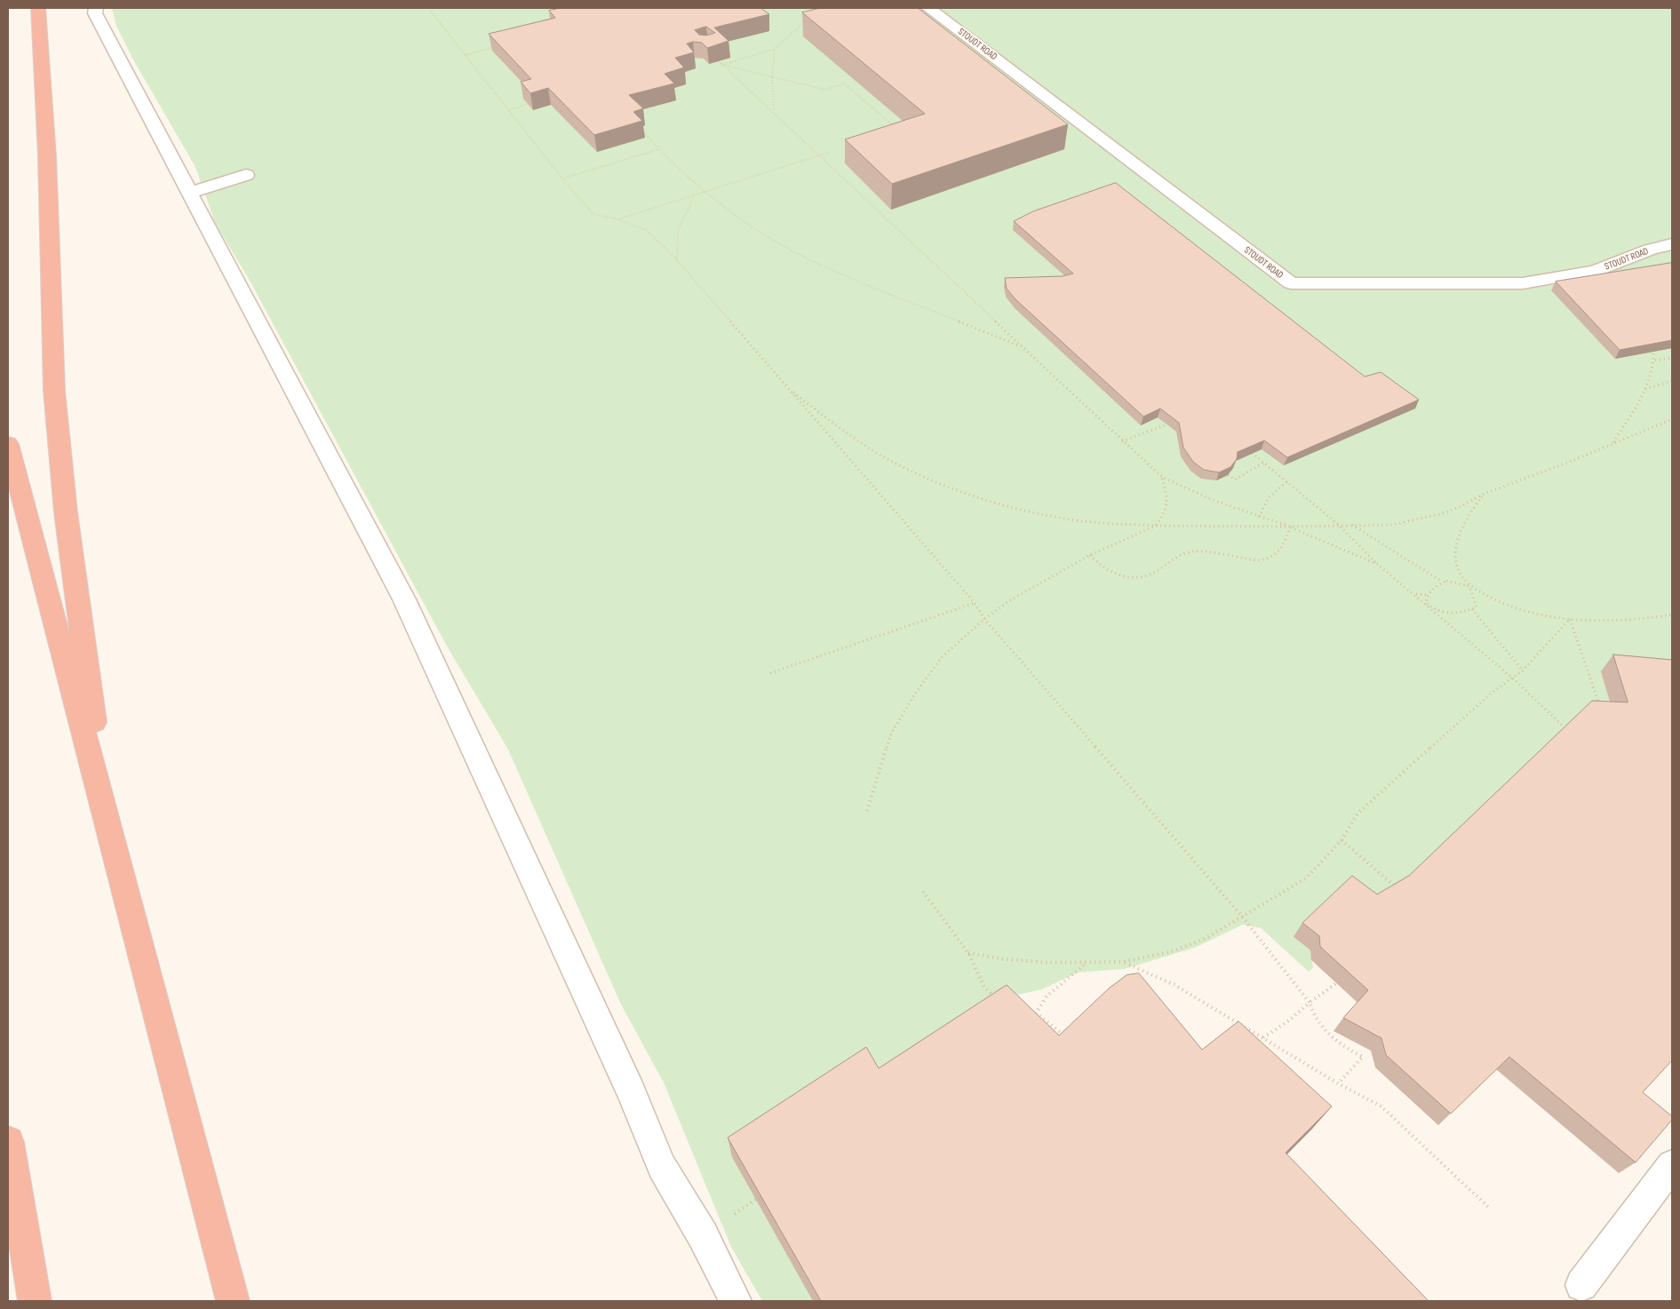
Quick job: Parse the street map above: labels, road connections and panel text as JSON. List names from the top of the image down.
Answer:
{
  "streets": {
    "lane": ["STOUDT ROAD"]
  }
}
